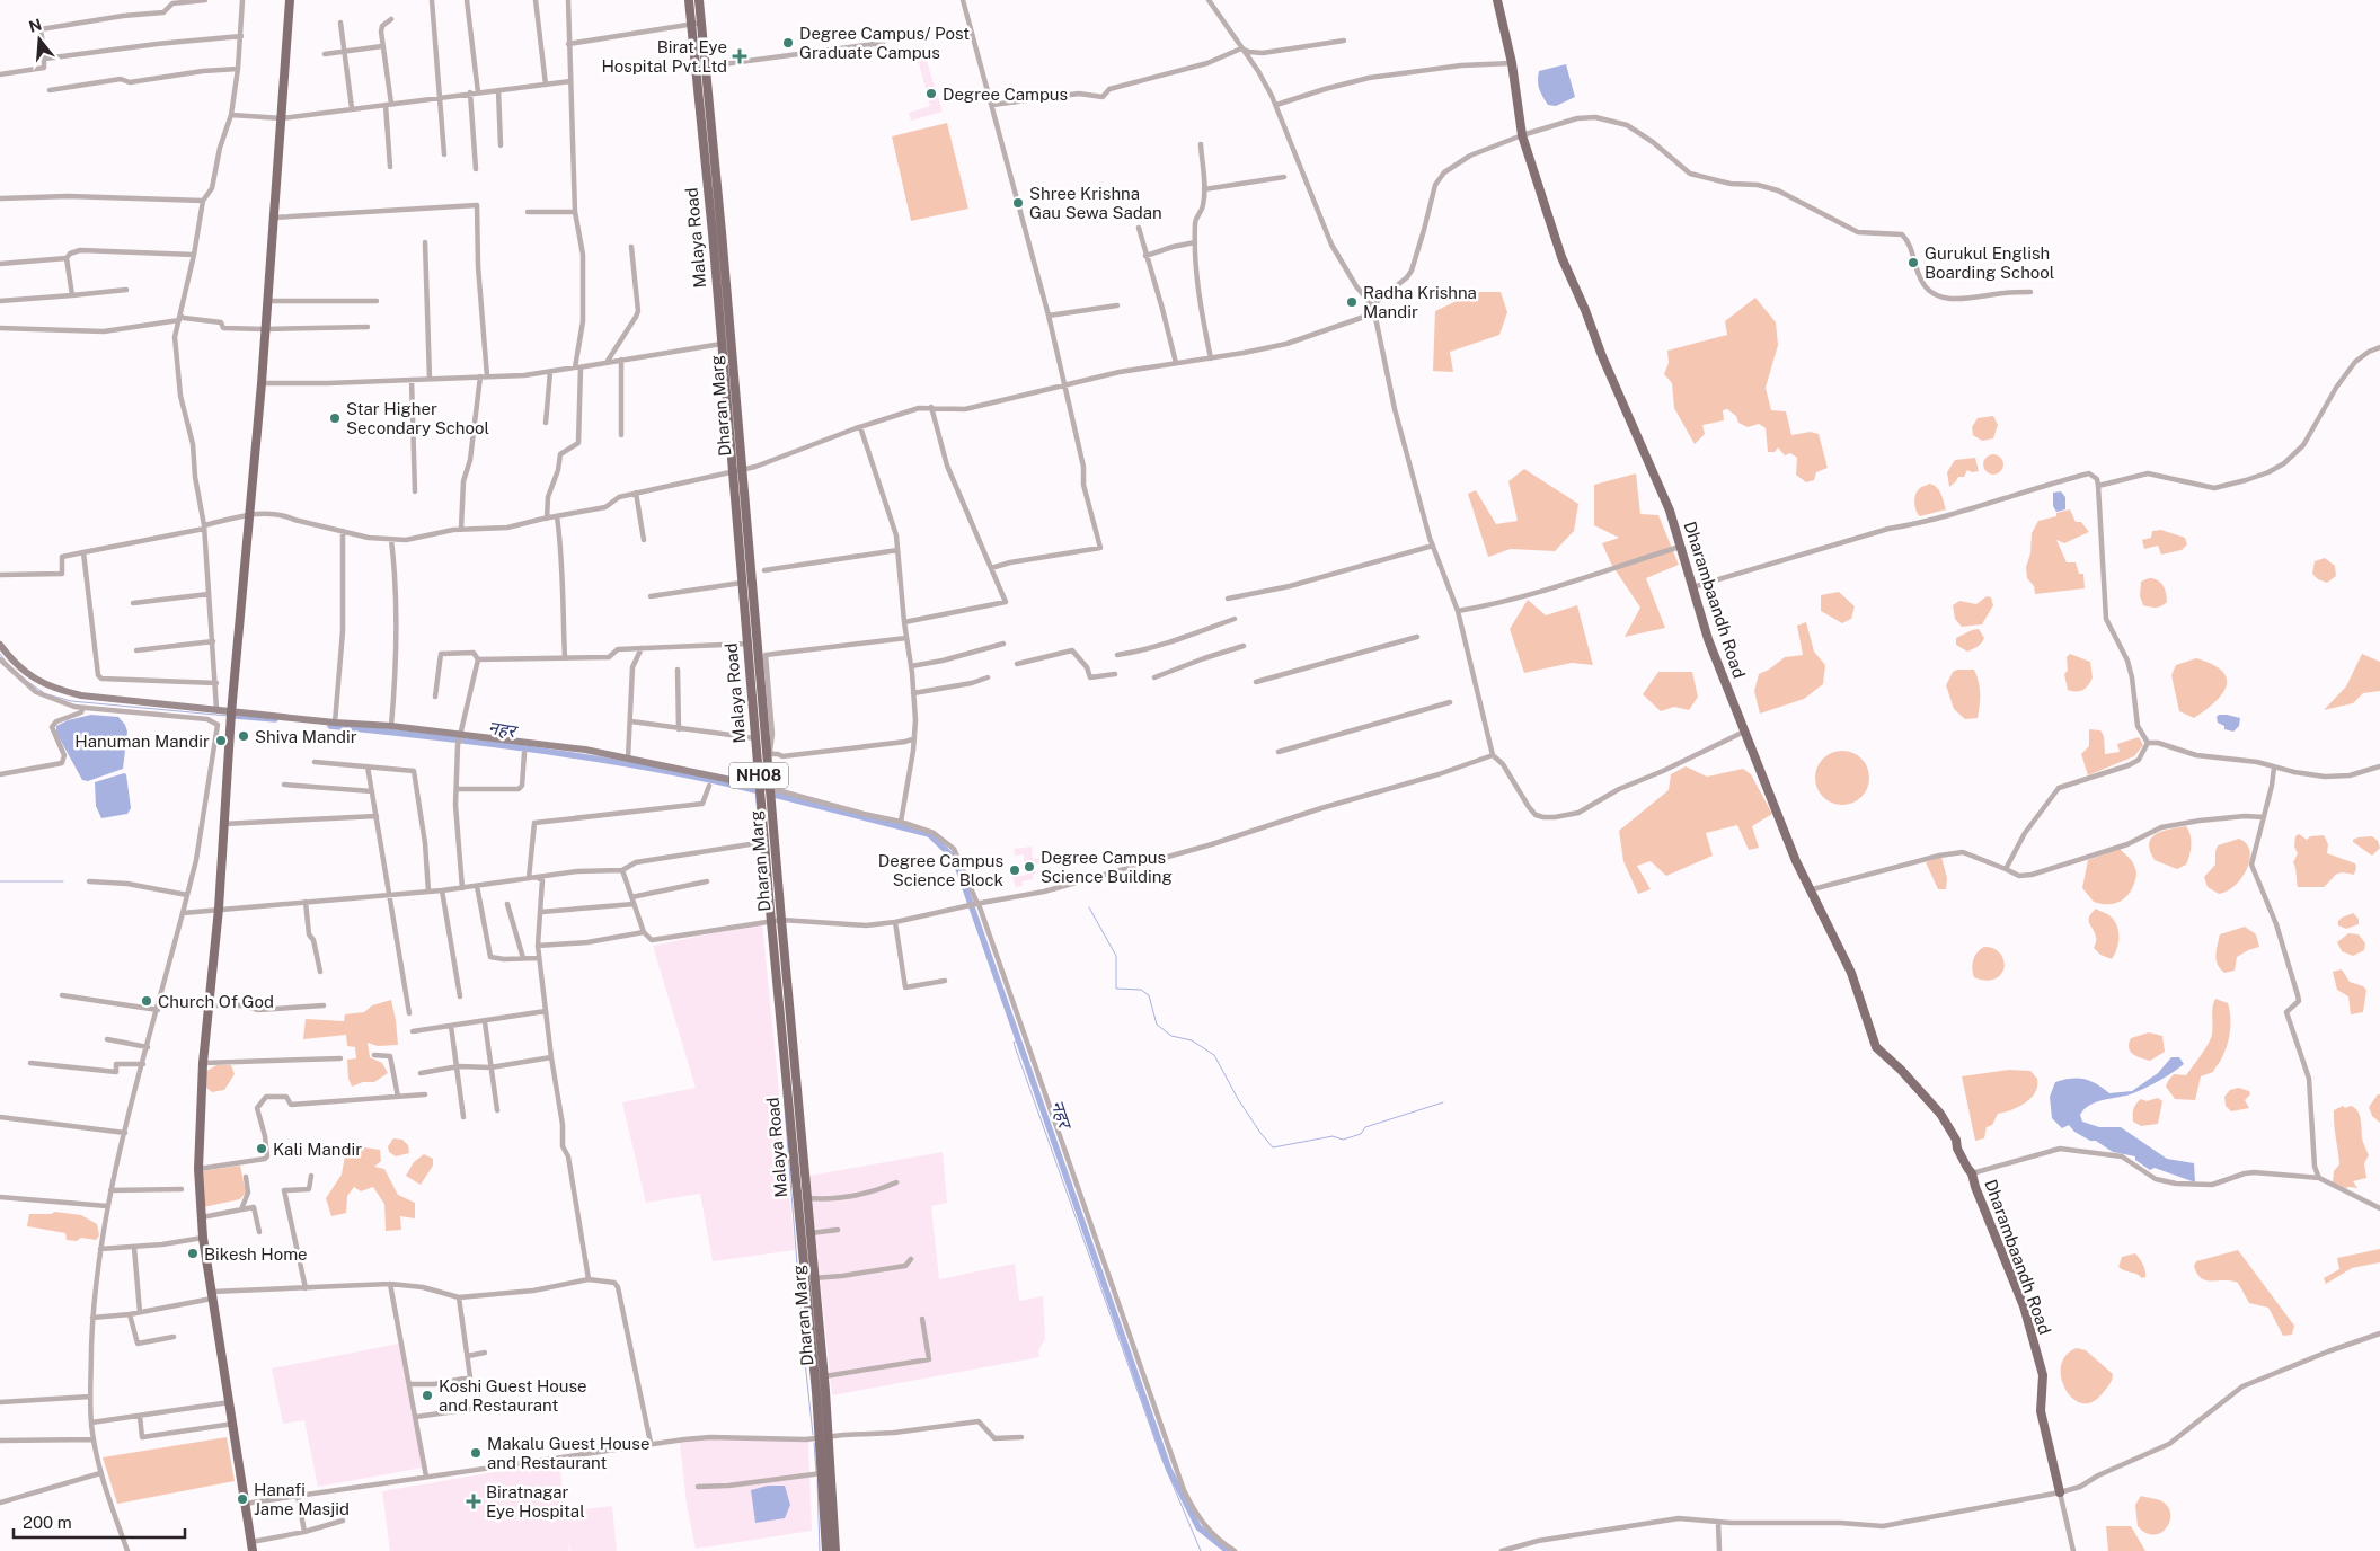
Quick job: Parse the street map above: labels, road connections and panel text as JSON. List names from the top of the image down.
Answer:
{
  "streets": {
    "main road": [
      "Malaya Road",
      "Dharan Marg",
      "Dharambaandh Road",
      "NH08"
    ]
  },
  "water": ["नहर"],
  "places": {
    "other": [
      "Degree Campus/ Post Graduate Campus",
      "Degree Campus",
      "Shree Krishna Gau Sewa Sadan",
      "Gurukul English Boarding School",
      "Radha Krishna Mandir",
      "Star Higher Secondary School",
      "Shiva Mandir",
      "Hanuman Mandir",
      "Degree Campus Science Building",
      "Degree Campus Science Block",
      "Church Of God",
      "Kali Mandir",
      "Bikesh Home",
      "Koshi Guest House and Restaurant",
      "Makalu Guest House and Restaurant",
      "Hanafi Jame Masjid"
    ],
    "health": ["Birat Eye Hospital Pvt.Ltd", "Biratnagar Eye Hospital"]
  },
  "scale_bar": "200 m",
  "north": "top"
}
